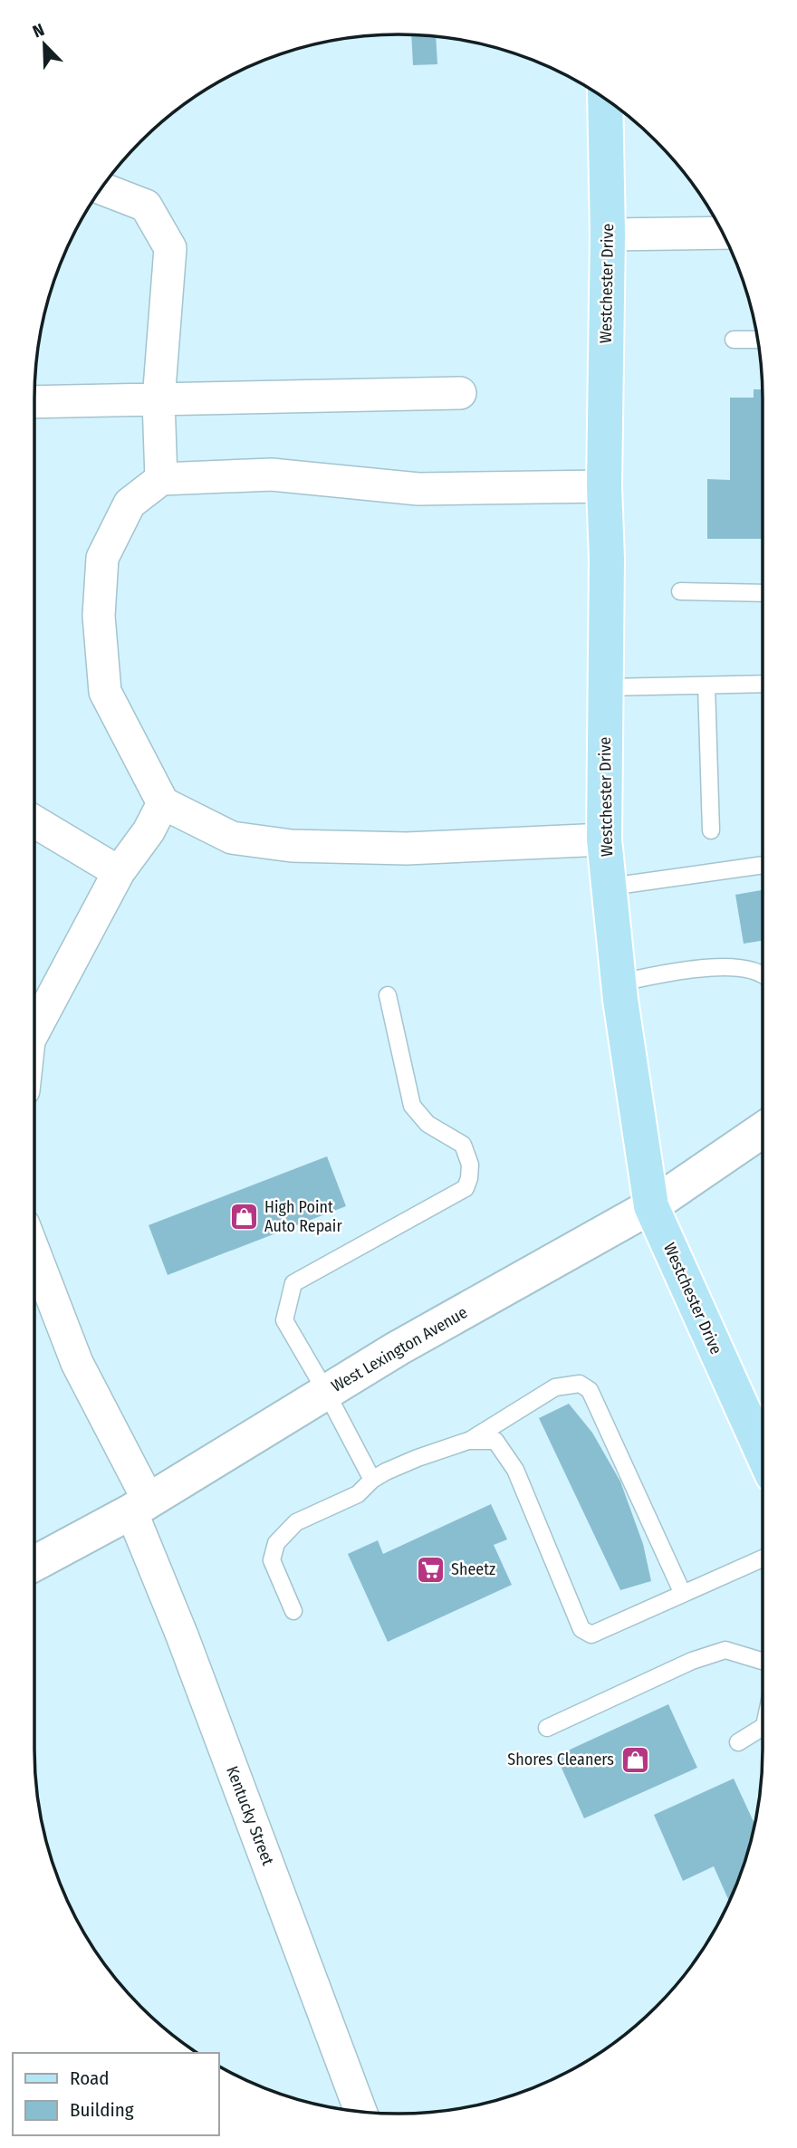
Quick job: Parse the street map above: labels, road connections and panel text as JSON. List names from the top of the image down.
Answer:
{
  "streets": {
    "main road": ["Westchester Drive"],
    "street": ["West Lexington Avenue", "Kentucky Street"]
  },
  "crossings": [
    ["Westchester Drive", "West Lexington Avenue"],
    ["West Lexington Avenue", "Kentucky Street"]
  ],
  "places": {
    "shop": ["High Point Auto Repair", "Shores Cleaners"],
    "supermarket": ["Sheetz"]
  },
  "legend": ["Road", "Building"],
  "north": "top left"
}
